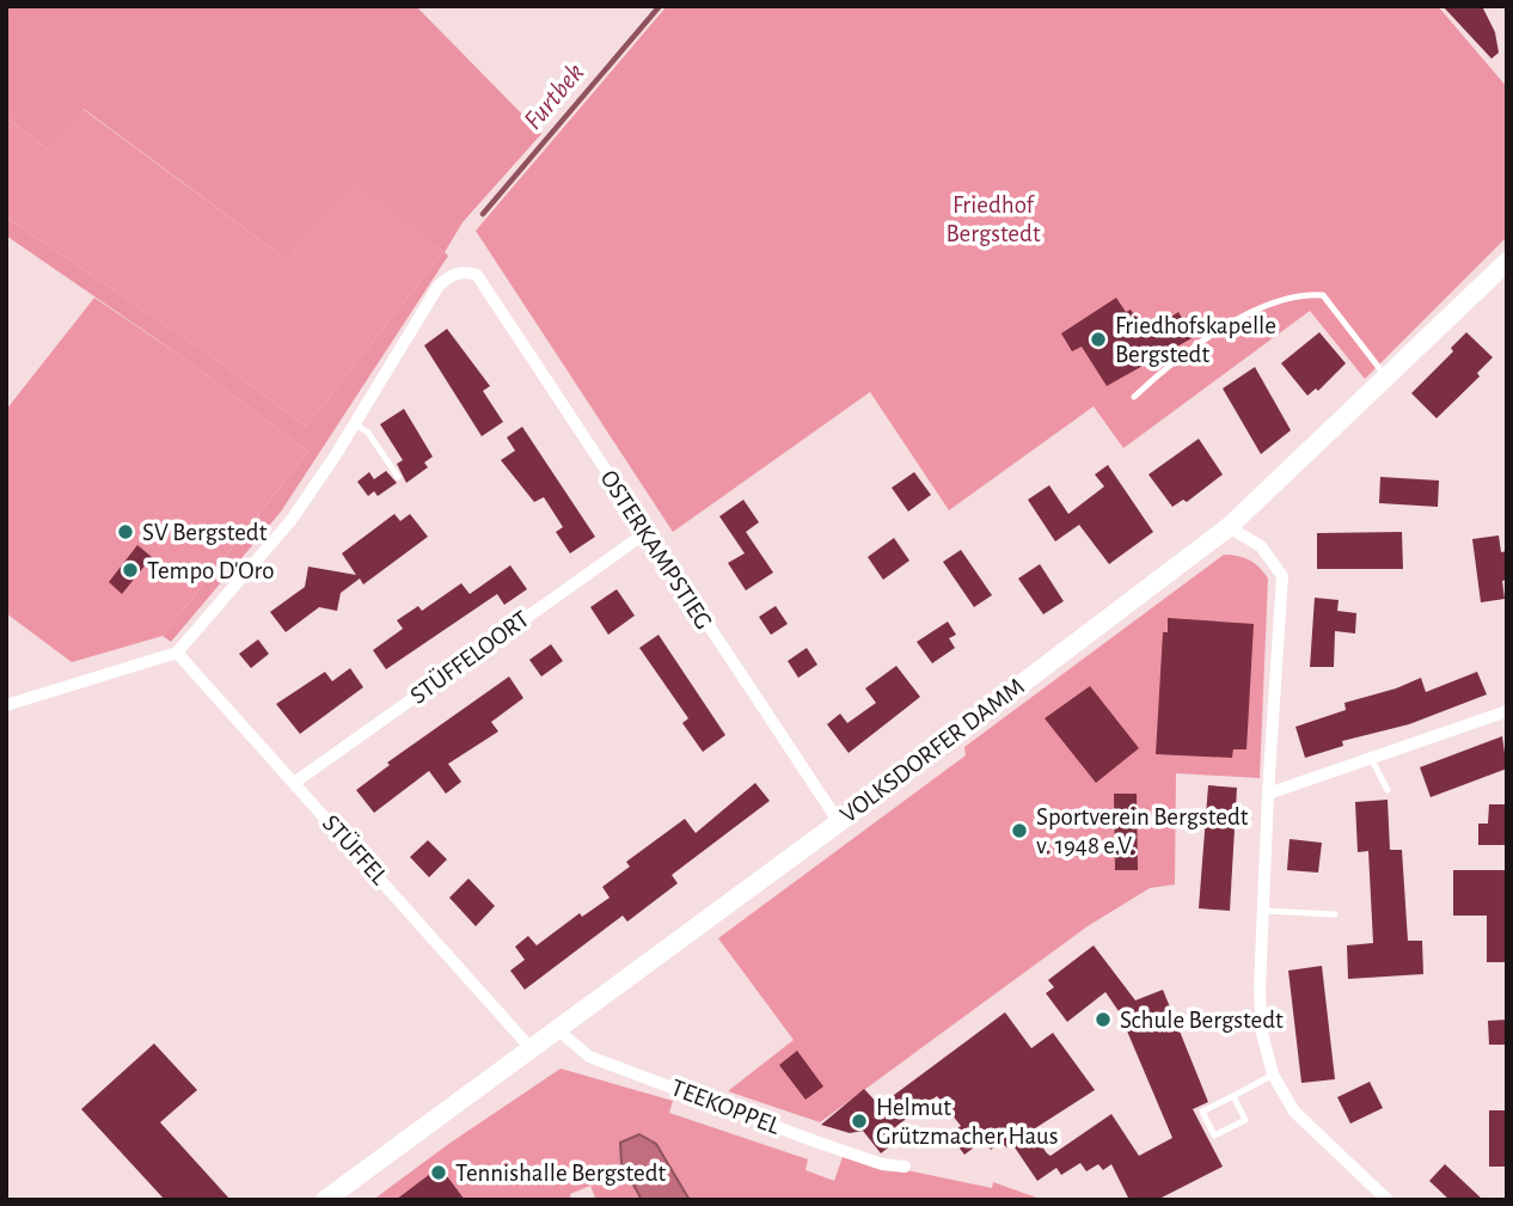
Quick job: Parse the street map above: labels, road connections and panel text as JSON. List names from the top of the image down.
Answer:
{
  "streets": {
    "main road": ["VOLKSDORFER DAMM"],
    "street": [
      "OSTERKAMPSTIEG",
      "STÜFFELOORT",
      "STÜFFEL",
      "TEEKOPPEL"
    ]
  },
  "crossings": [
    ["OSTERKAMPSTIEG", "STÜFFELOORT"],
    ["OSTERKAMPSTIEG", "VOLKSDORFER DAMM"],
    ["STÜFFELOORT", "STÜFFEL"],
    ["VOLKSDORFER DAMM", "STÜFFEL"],
    ["VOLKSDORFER DAMM", "TEEKOPPEL"]
  ],
  "water": ["Furtbek"],
  "parks": ["Friedhof Bergstedt"],
  "places": [
    "Friedhofskapelle Bergstedt",
    "SV Bergstedt",
    "Tempo D'Oro",
    "Sportverein Bergstedt v. 1948 e.V.",
    "Schule Bergstedt",
    "Helmut Grützmacher Haus",
    "Tennishalle Bergstedt"
  ]
}
